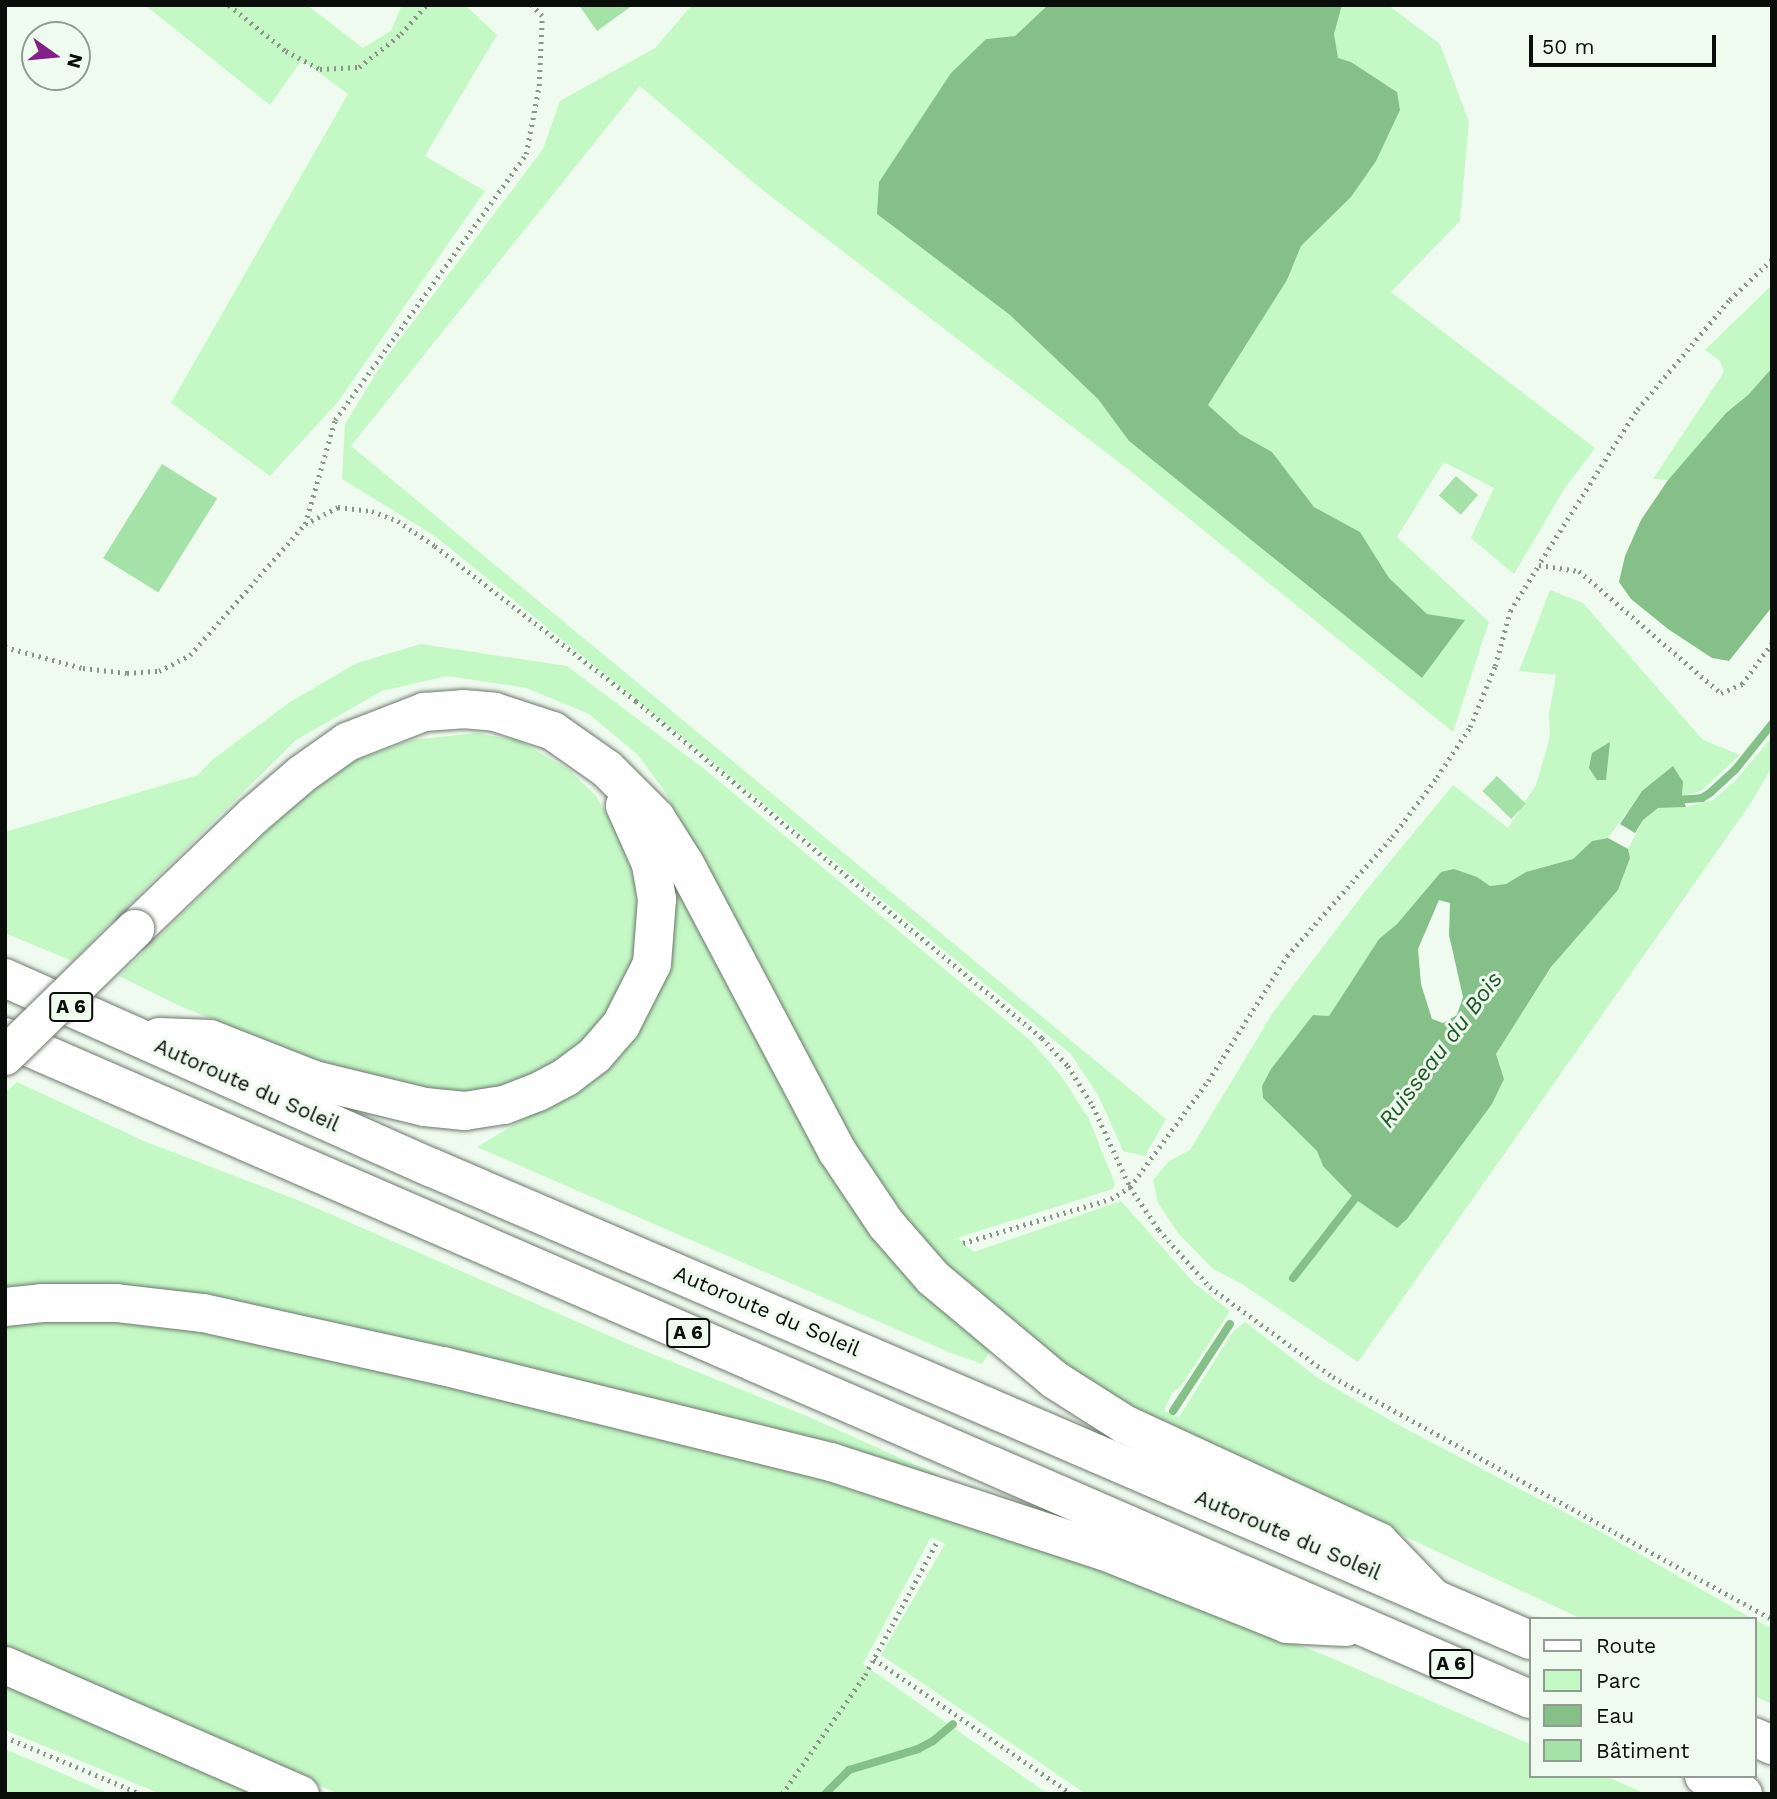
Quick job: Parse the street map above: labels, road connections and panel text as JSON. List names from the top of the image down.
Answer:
{
  "streets": {
    "highway": ["A 6", "Autoroute du Soleil"]
  },
  "water": ["Ruisseau du Bois"],
  "legend": [
    "Route",
    "Parc",
    "Eau",
    "Bâtiment"
  ],
  "scale_bar": "50 m",
  "north": "right"
}
